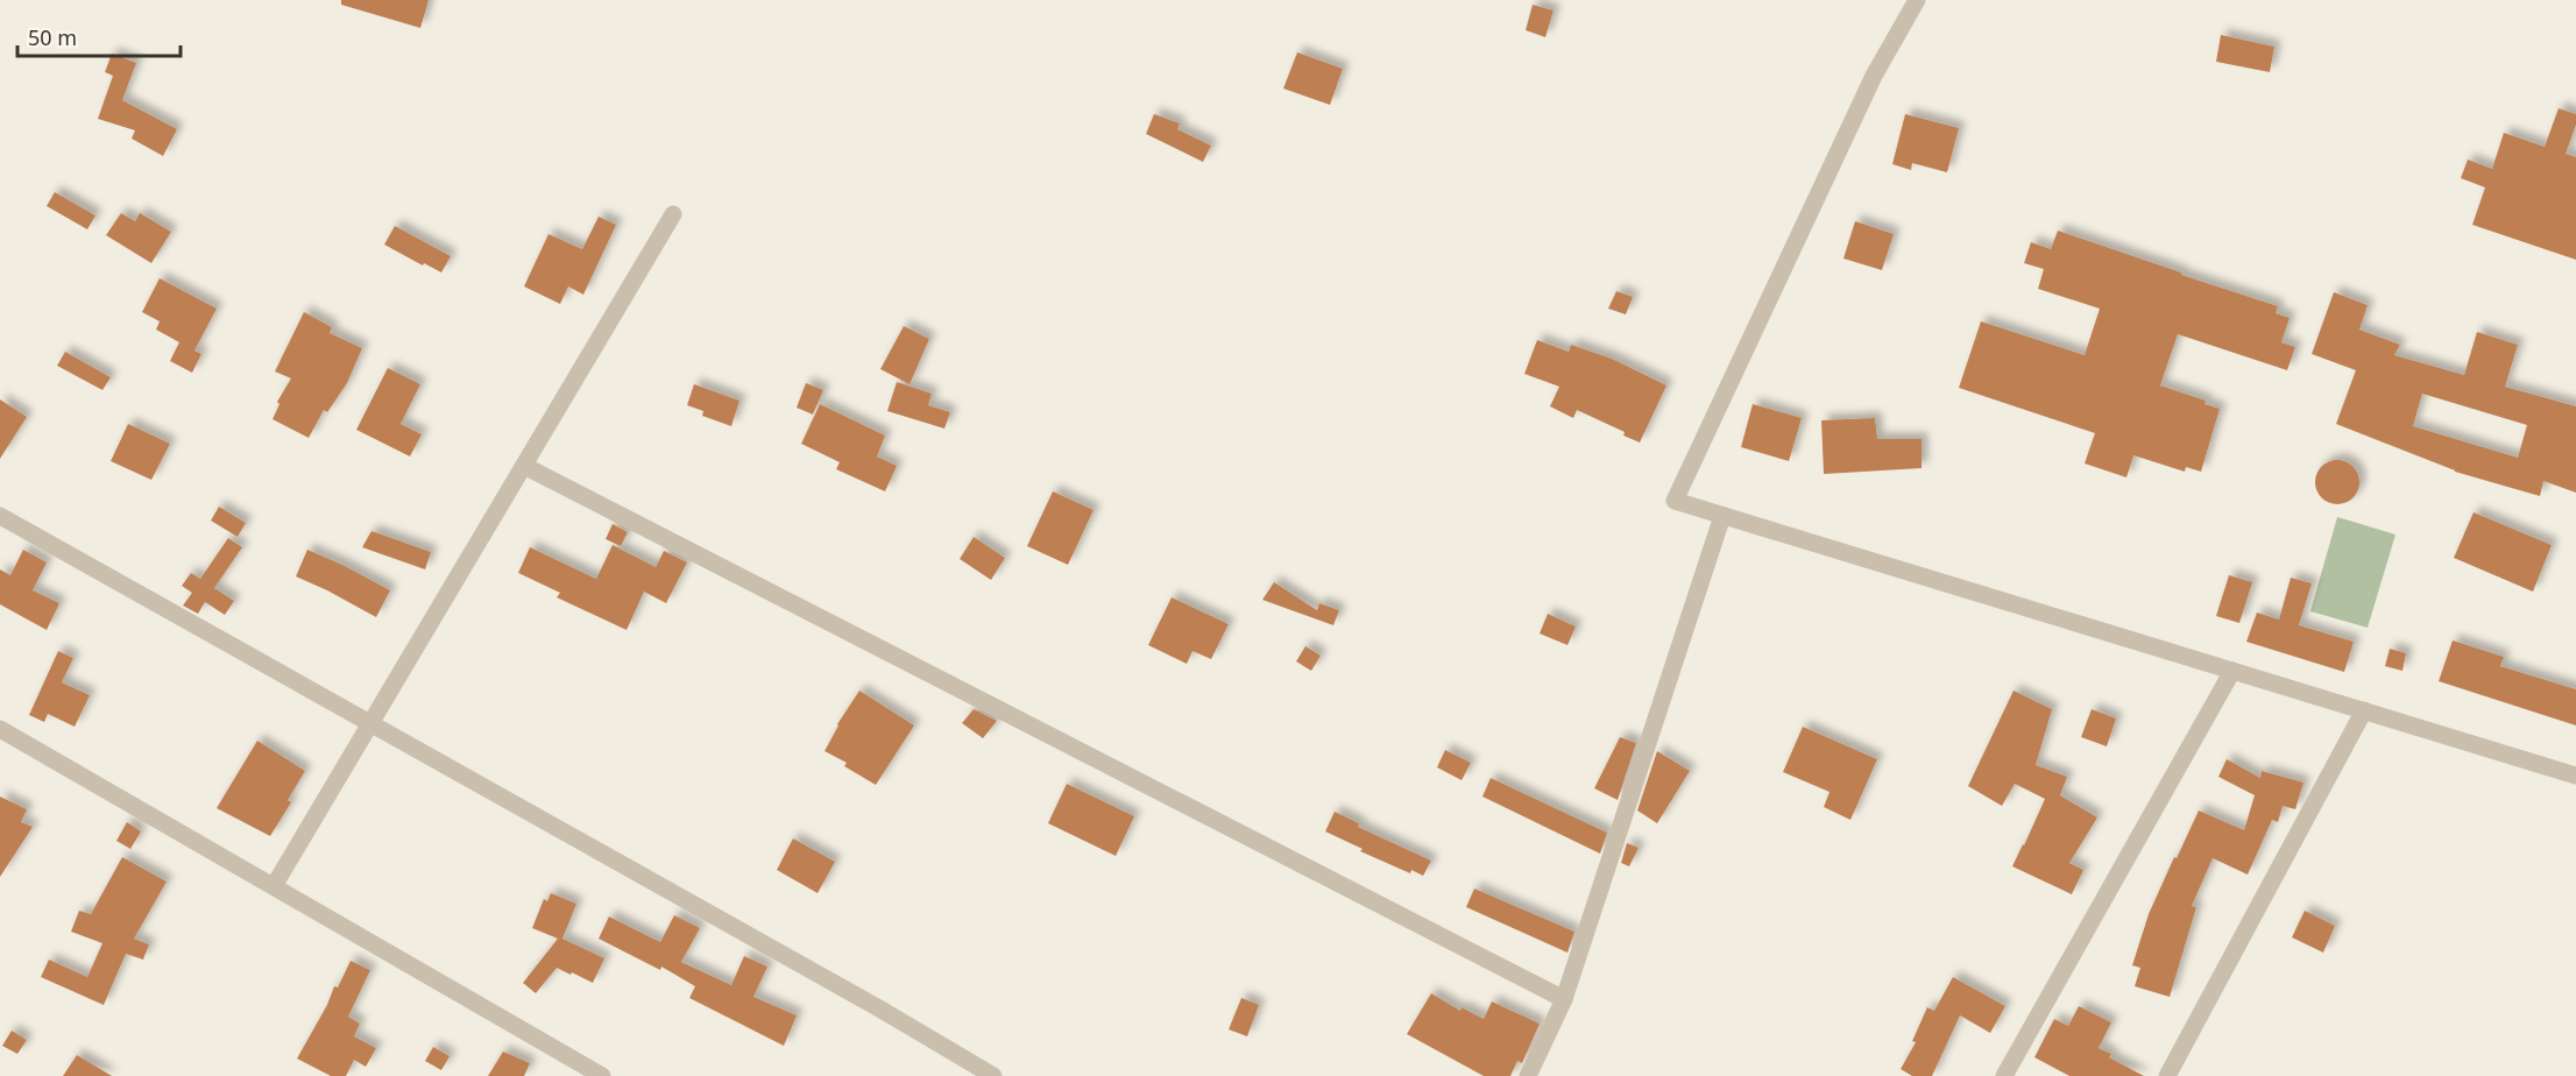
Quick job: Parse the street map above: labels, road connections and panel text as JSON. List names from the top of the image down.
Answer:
{
  "scale_bar": "50 m"
}
